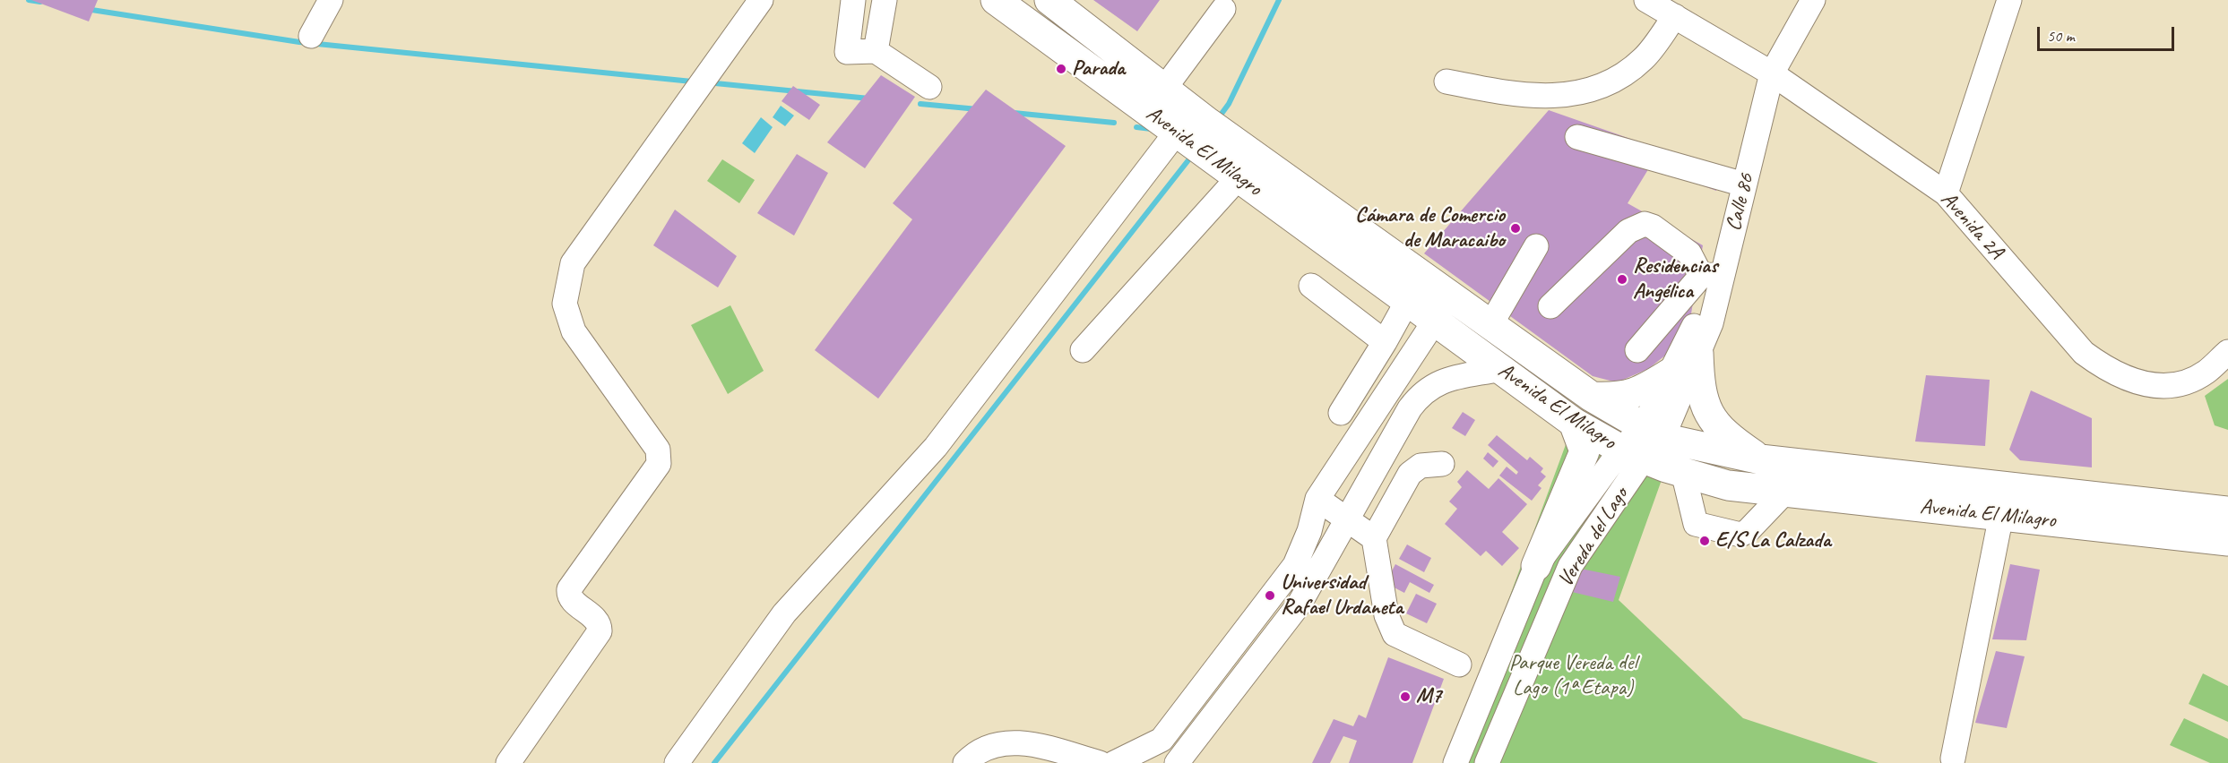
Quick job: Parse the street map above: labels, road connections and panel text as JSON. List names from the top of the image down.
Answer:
{
  "streets": {
    "main road": ["Avenida El Milagro"],
    "street": ["Calle 86", "Avenida 2A", "Vereda del Lago"]
  },
  "crossings": [
    ["Avenida El Milagro", "Calle 86"],
    ["Avenida El Milagro", "Vereda del Lago"],
    ["Calle 86", "Avenida 2A"],
    ["Calle 86", "Vereda del Lago"]
  ],
  "parks": ["Parque Vereda del Lago (1ª Etapa)"],
  "places": [
    "Parada",
    "Cámara de Comercio de Maracaibo",
    "Residencias Angélica",
    "E/S La Calzada",
    "Universidad Rafael Urdaneta",
    "M7"
  ],
  "scale_bar": "50 m"
}
